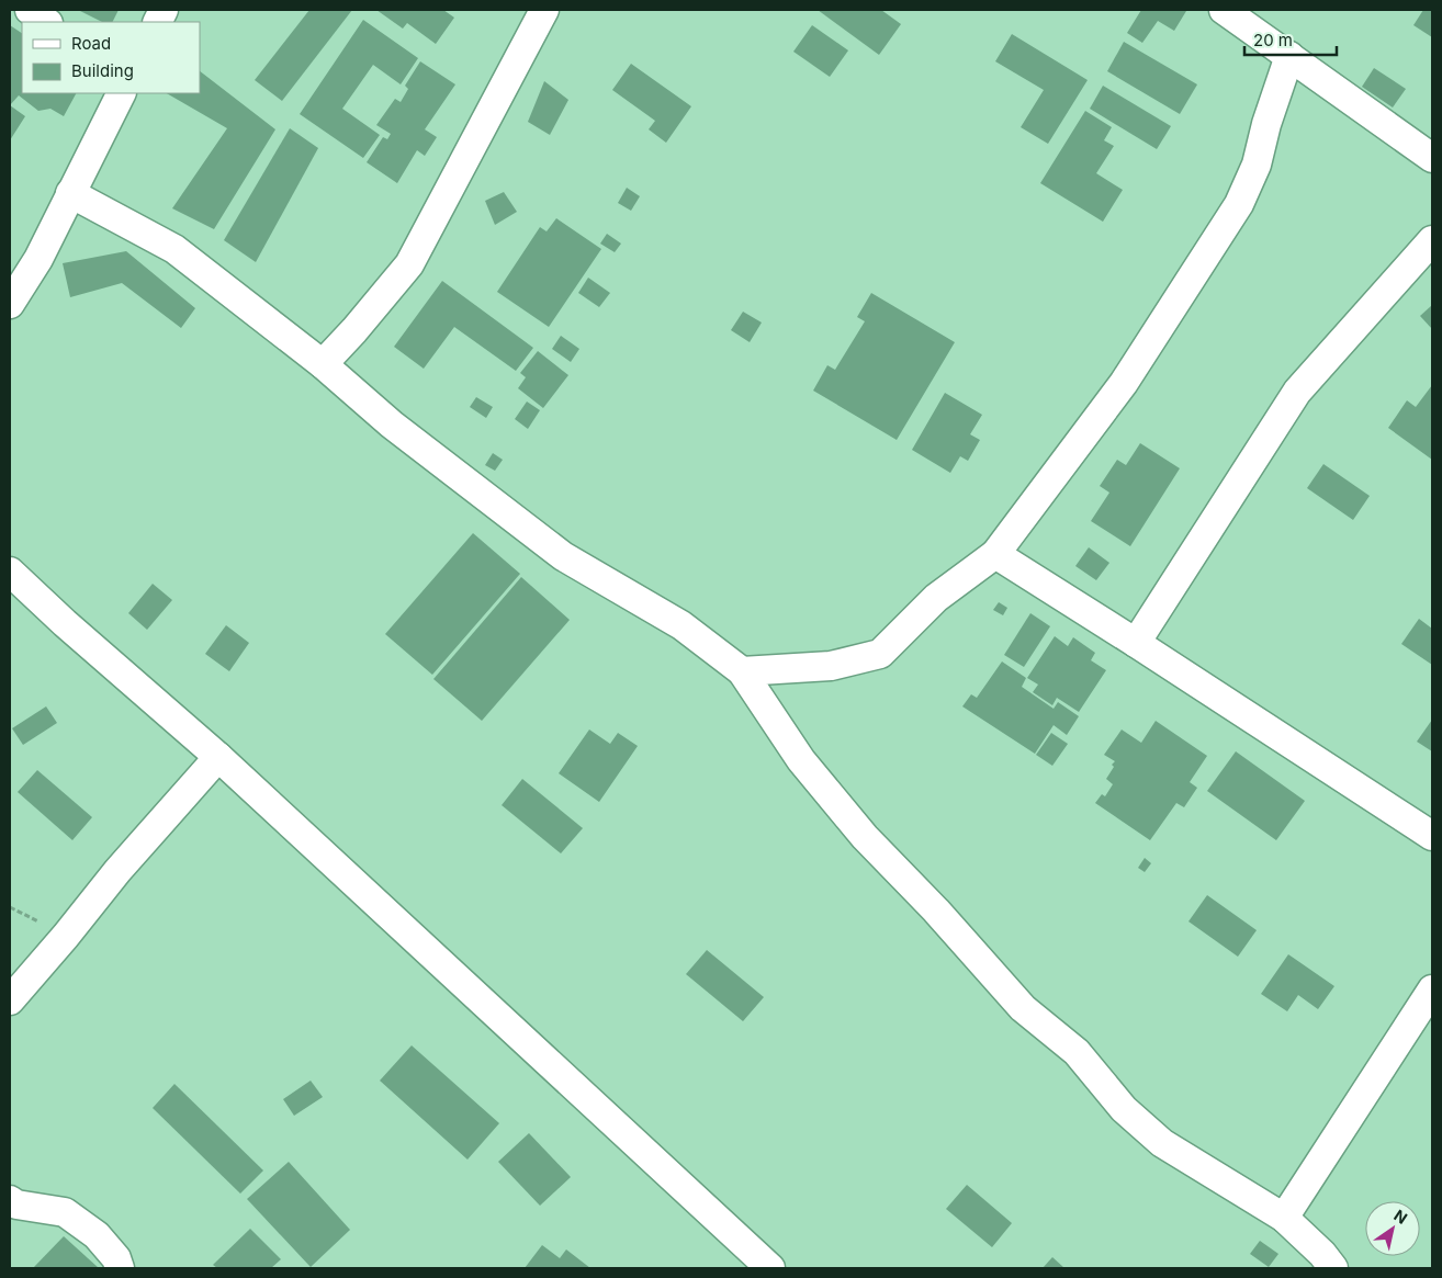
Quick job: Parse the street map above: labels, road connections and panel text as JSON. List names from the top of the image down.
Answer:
{
  "legend": ["Road", "Building"],
  "scale_bar": "20 m",
  "north": "top right"
}
